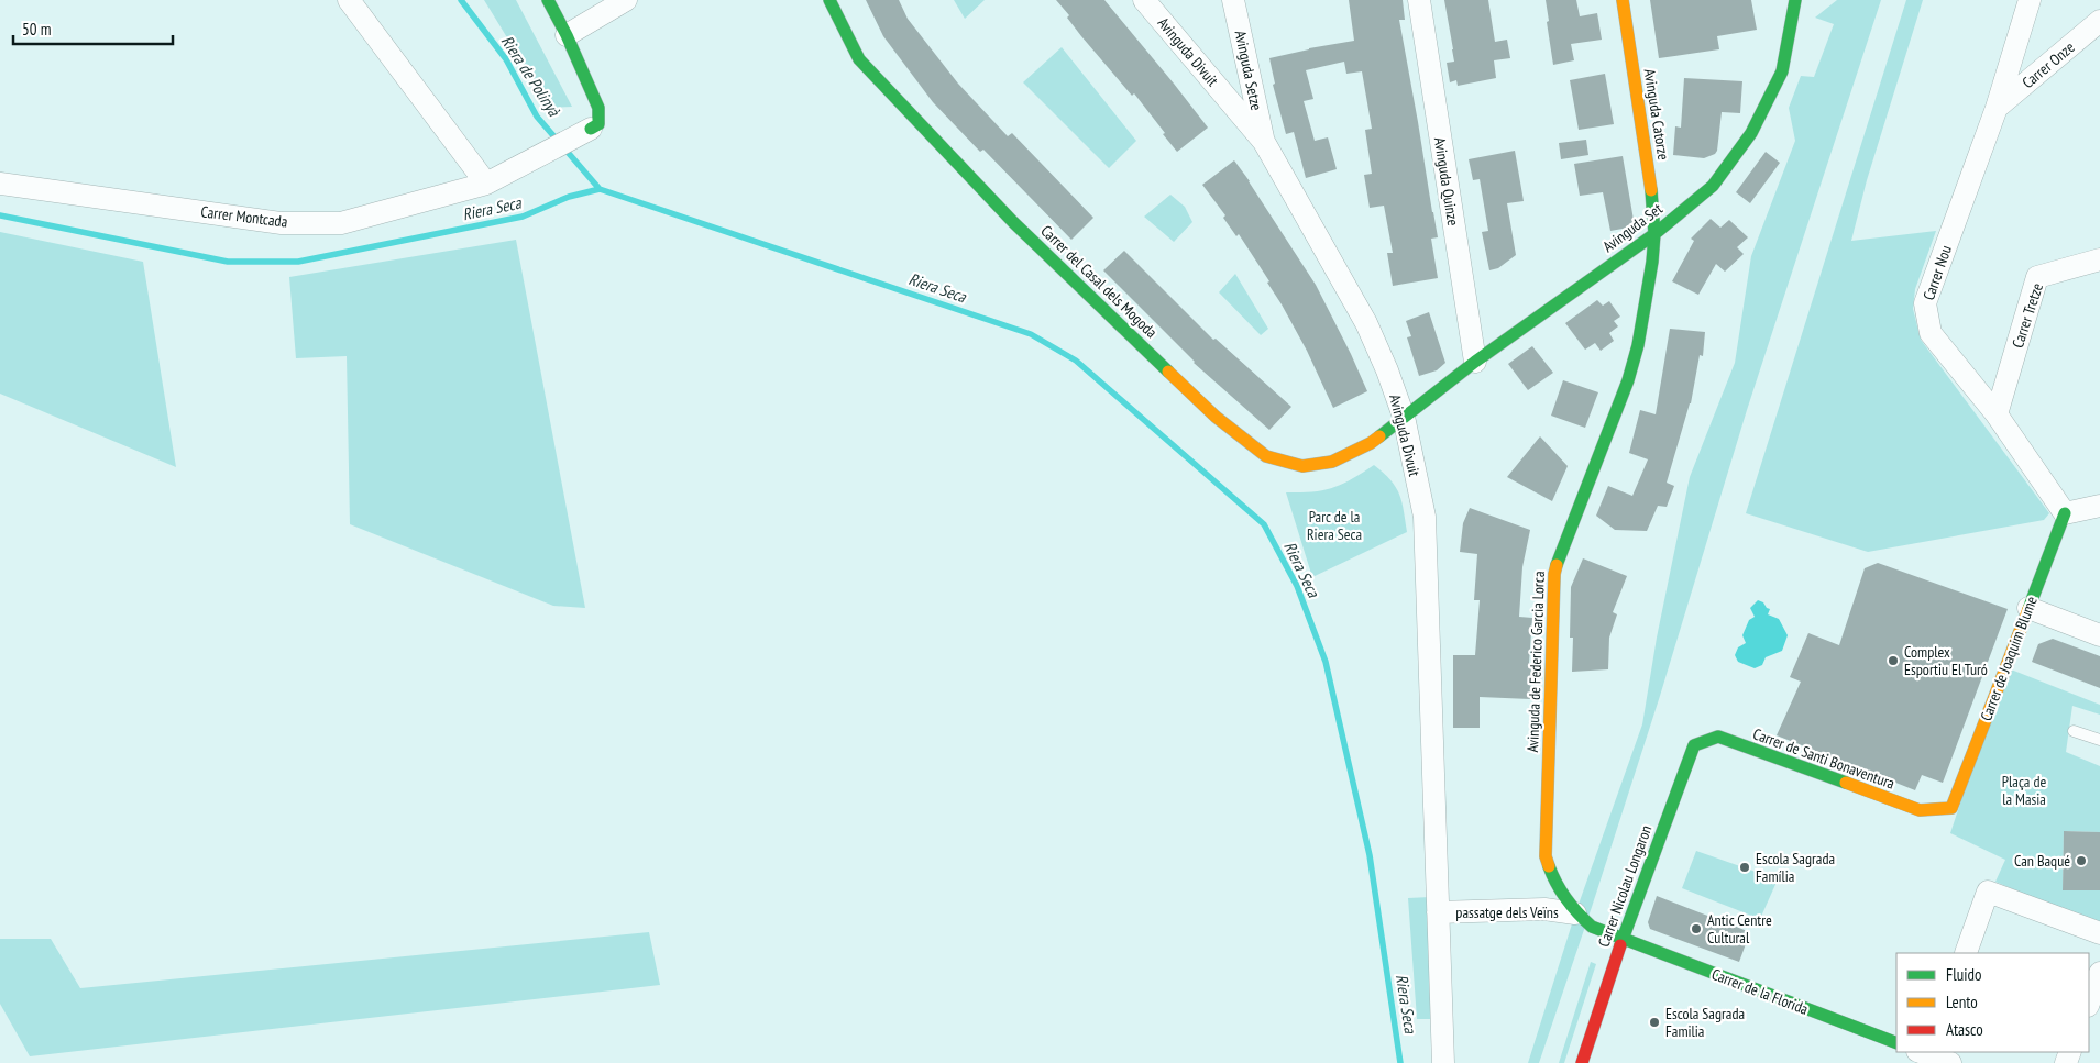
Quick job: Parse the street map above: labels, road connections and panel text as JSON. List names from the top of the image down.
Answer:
{
  "streets": {
    "street": [
      "Avinguda Divuit",
      "Carrer Onze",
      "Avinguda Setze",
      "Avinguda Catorze",
      "Avinguda Quinze",
      "Carrer Montcada",
      "Avinguda Set",
      "Carrer Nou",
      "Carrer del Casal dels Mogoda",
      "Carrer Tretze",
      "Carrer de Joaquim Blume",
      "Avinguda de Federico Garcia Lorca",
      "Carrer de Santi Bonaventura",
      "Carrer Nicolau Longaron",
      "passatge dels Veïns",
      "Carrer de la Florida"
    ]
  },
  "crossings": [
    ["Avinguda Divuit", "Avinguda Setze"],
    ["Avinguda Divuit", "Avinguda Set"],
    ["Avinguda Divuit", "Carrer del Casal dels Mogoda"],
    ["Avinguda Divuit", "passatge dels Veïns"],
    ["Carrer Onze", "Carrer Nou"],
    ["Avinguda Catorze", "Avinguda Set"],
    ["Avinguda Catorze", "Avinguda de Federico Garcia Lorca"],
    ["Avinguda Quinze", "Avinguda Set"],
    ["Avinguda Set", "Carrer del Casal dels Mogoda"],
    ["Avinguda Set", "Avinguda de Federico Garcia Lorca"],
    ["Carrer Nou", "Carrer Tretze"],
    ["Carrer Nou", "Carrer de Joaquim Blume"],
    ["Carrer de Joaquim Blume", "Carrer de Santi Bonaventura"],
    ["Avinguda de Federico Garcia Lorca", "Carrer Nicolau Longaron"],
    ["Avinguda de Federico Garcia Lorca", "passatge dels Veïns"],
    ["Avinguda de Federico Garcia Lorca", "Carrer de la Florida"],
    ["Carrer de Santi Bonaventura", "Carrer Nicolau Longaron"],
    ["Carrer Nicolau Longaron", "Carrer de la Florida"]
  ],
  "water": ["Riera de Polinyà", "Riera Seca"],
  "parks": ["Parc de la Riera Seca", "Plaça de la Masia"],
  "places": [
    "Complex Esportiu El Turó",
    "Can Baqué",
    "Escola Sagrada Família",
    "Antic Centre Cultural",
    "Escola Sagrada Familia"
  ],
  "legend": ["Fluido", "Lento", "Atasco"],
  "scale_bar": "50 m"
}
